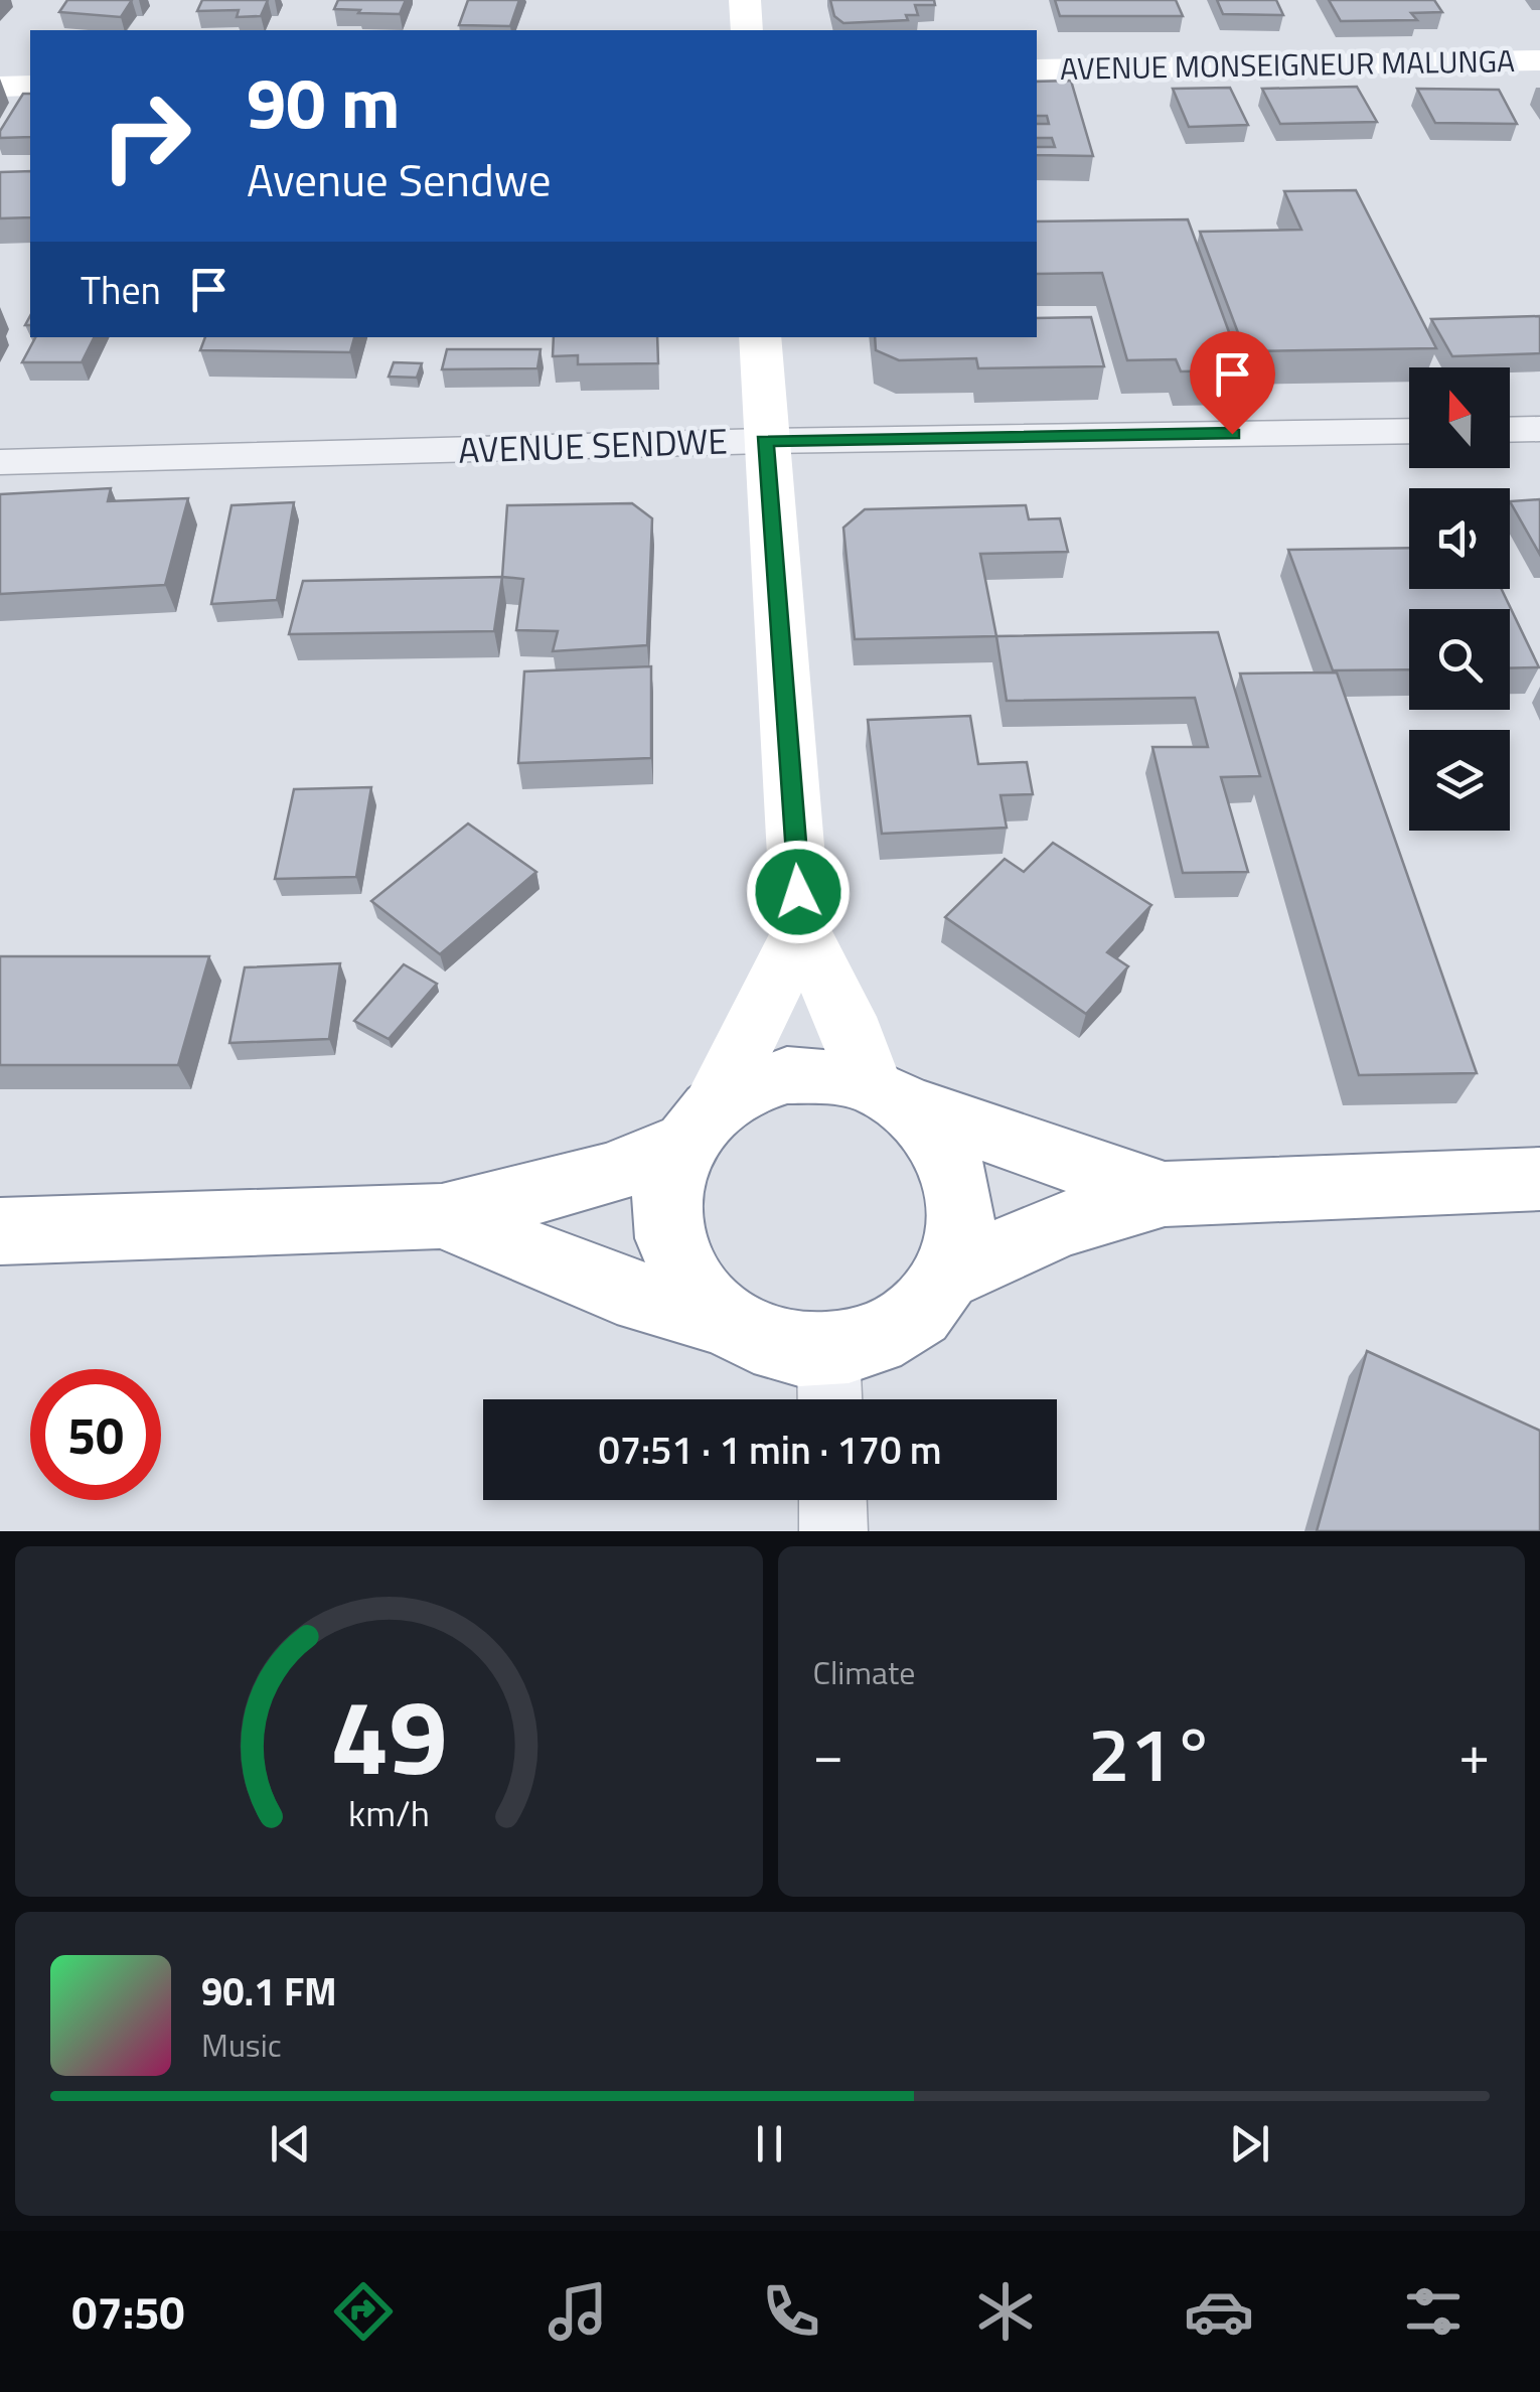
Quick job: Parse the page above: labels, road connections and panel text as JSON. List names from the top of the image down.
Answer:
{
  "streets": {
    "main road": ["AVENUE MONSEIGNEUR MALUNGA"],
    "street": ["AVENUE SENDWE"]
  },
  "north": "top",
  "page": {
    "turn": ["90 m", "Avenue Sendwe"],
    "then": "Then",
    "limit": "50",
    "trip": "07:51 · 1 min · 170 m",
    "tile": "Climate",
    "heat": ["−", "21°", "+"],
    "song": ["90.1 FM", "Music"],
    "tabs": "07:50",
    "gauge": ["49", "km/h"]
  }
}
